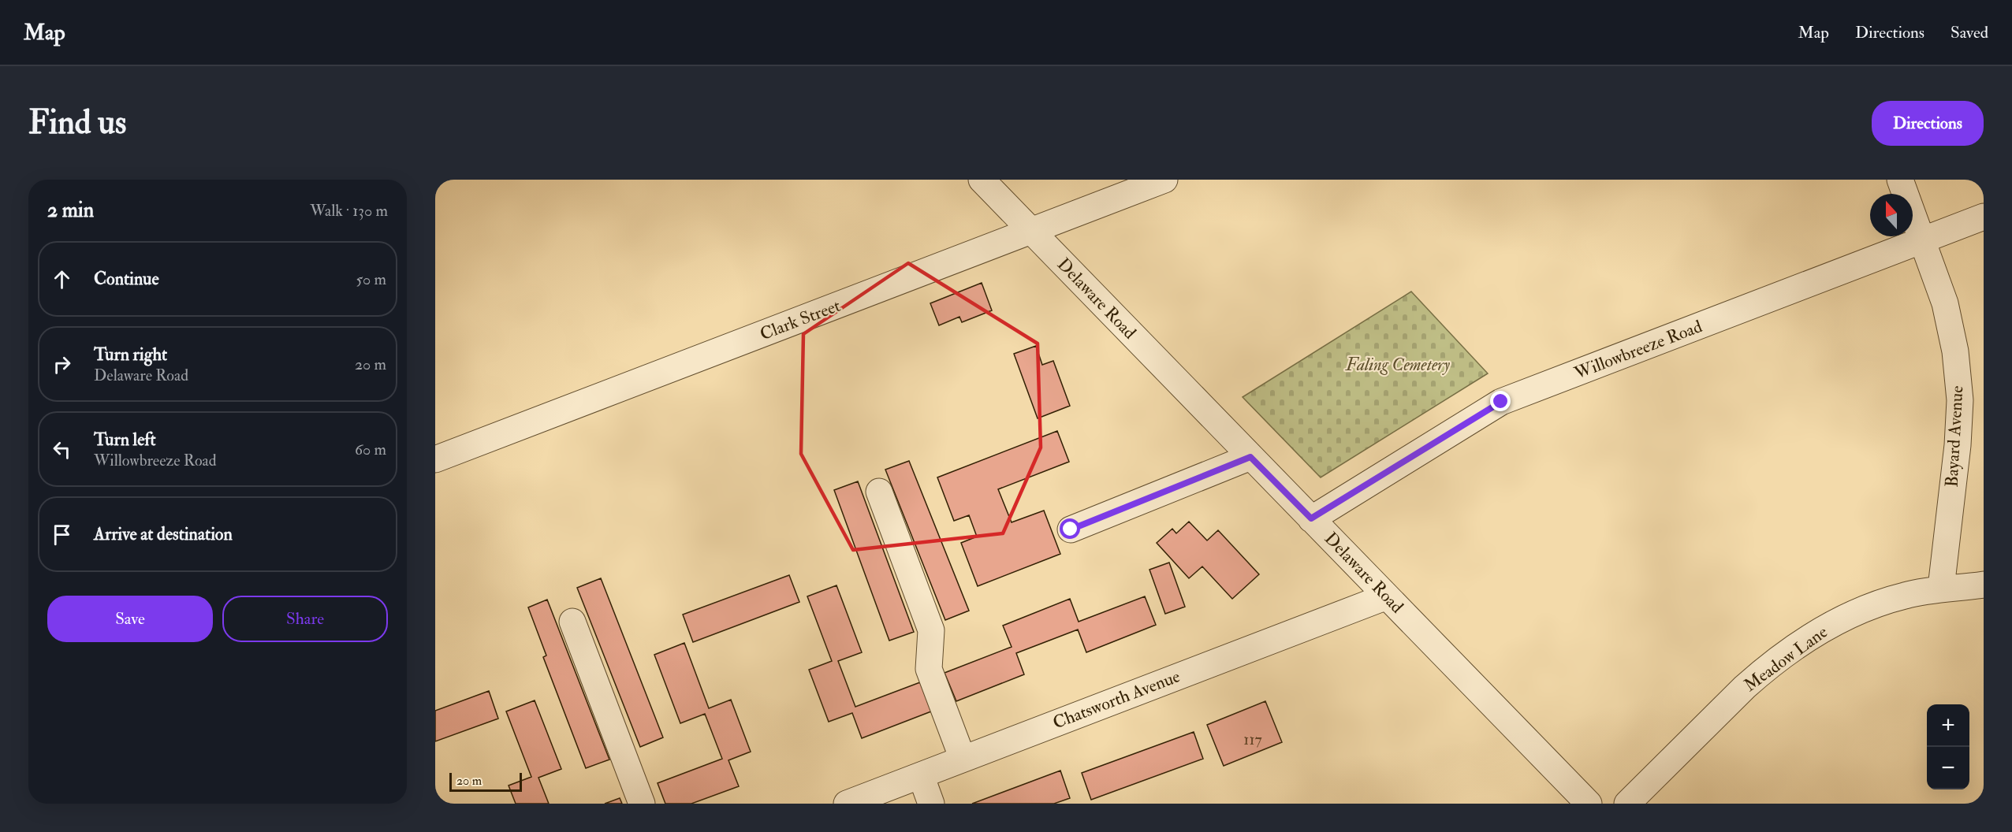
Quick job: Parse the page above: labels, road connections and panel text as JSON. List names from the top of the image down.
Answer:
{
  "streets": {
    "street": [
      "Delaware Road",
      "Clark Street",
      "Willowbreeze Road",
      "Bayard Avenue",
      "Meadow Lane",
      "Chatsworth Avenue"
    ]
  },
  "crossings": [
    ["Delaware Road", "Clark Street"],
    ["Delaware Road", "Willowbreeze Road"],
    ["Delaware Road", "Chatsworth Avenue"],
    ["Willowbreeze Road", "Bayard Avenue"],
    ["Bayard Avenue", "Meadow Lane"]
  ],
  "parks": ["Faling Cemetery"],
  "house_numbers": ["117"],
  "scale_bar": "20 m",
  "north": "top",
  "page": {
    "header": "Map",
    "nav": ["Map", "Directions", "Saved"],
    "buttons": [
      "Directions",
      ["Save", "Share"]
    ],
    "title": "Find us",
    "heading": ["2 min", "Walk · 130 m"],
    "list": [
      ["Continue", "50 m"],
      ["Turn right", "Delaware Road", "20 m"],
      ["Turn left", "Willowbreeze Road", "60 m"],
      "Arrive at destination"
    ],
    "map_buttons": ["+", "−"],
    "scale": "20 m"
  }
}
